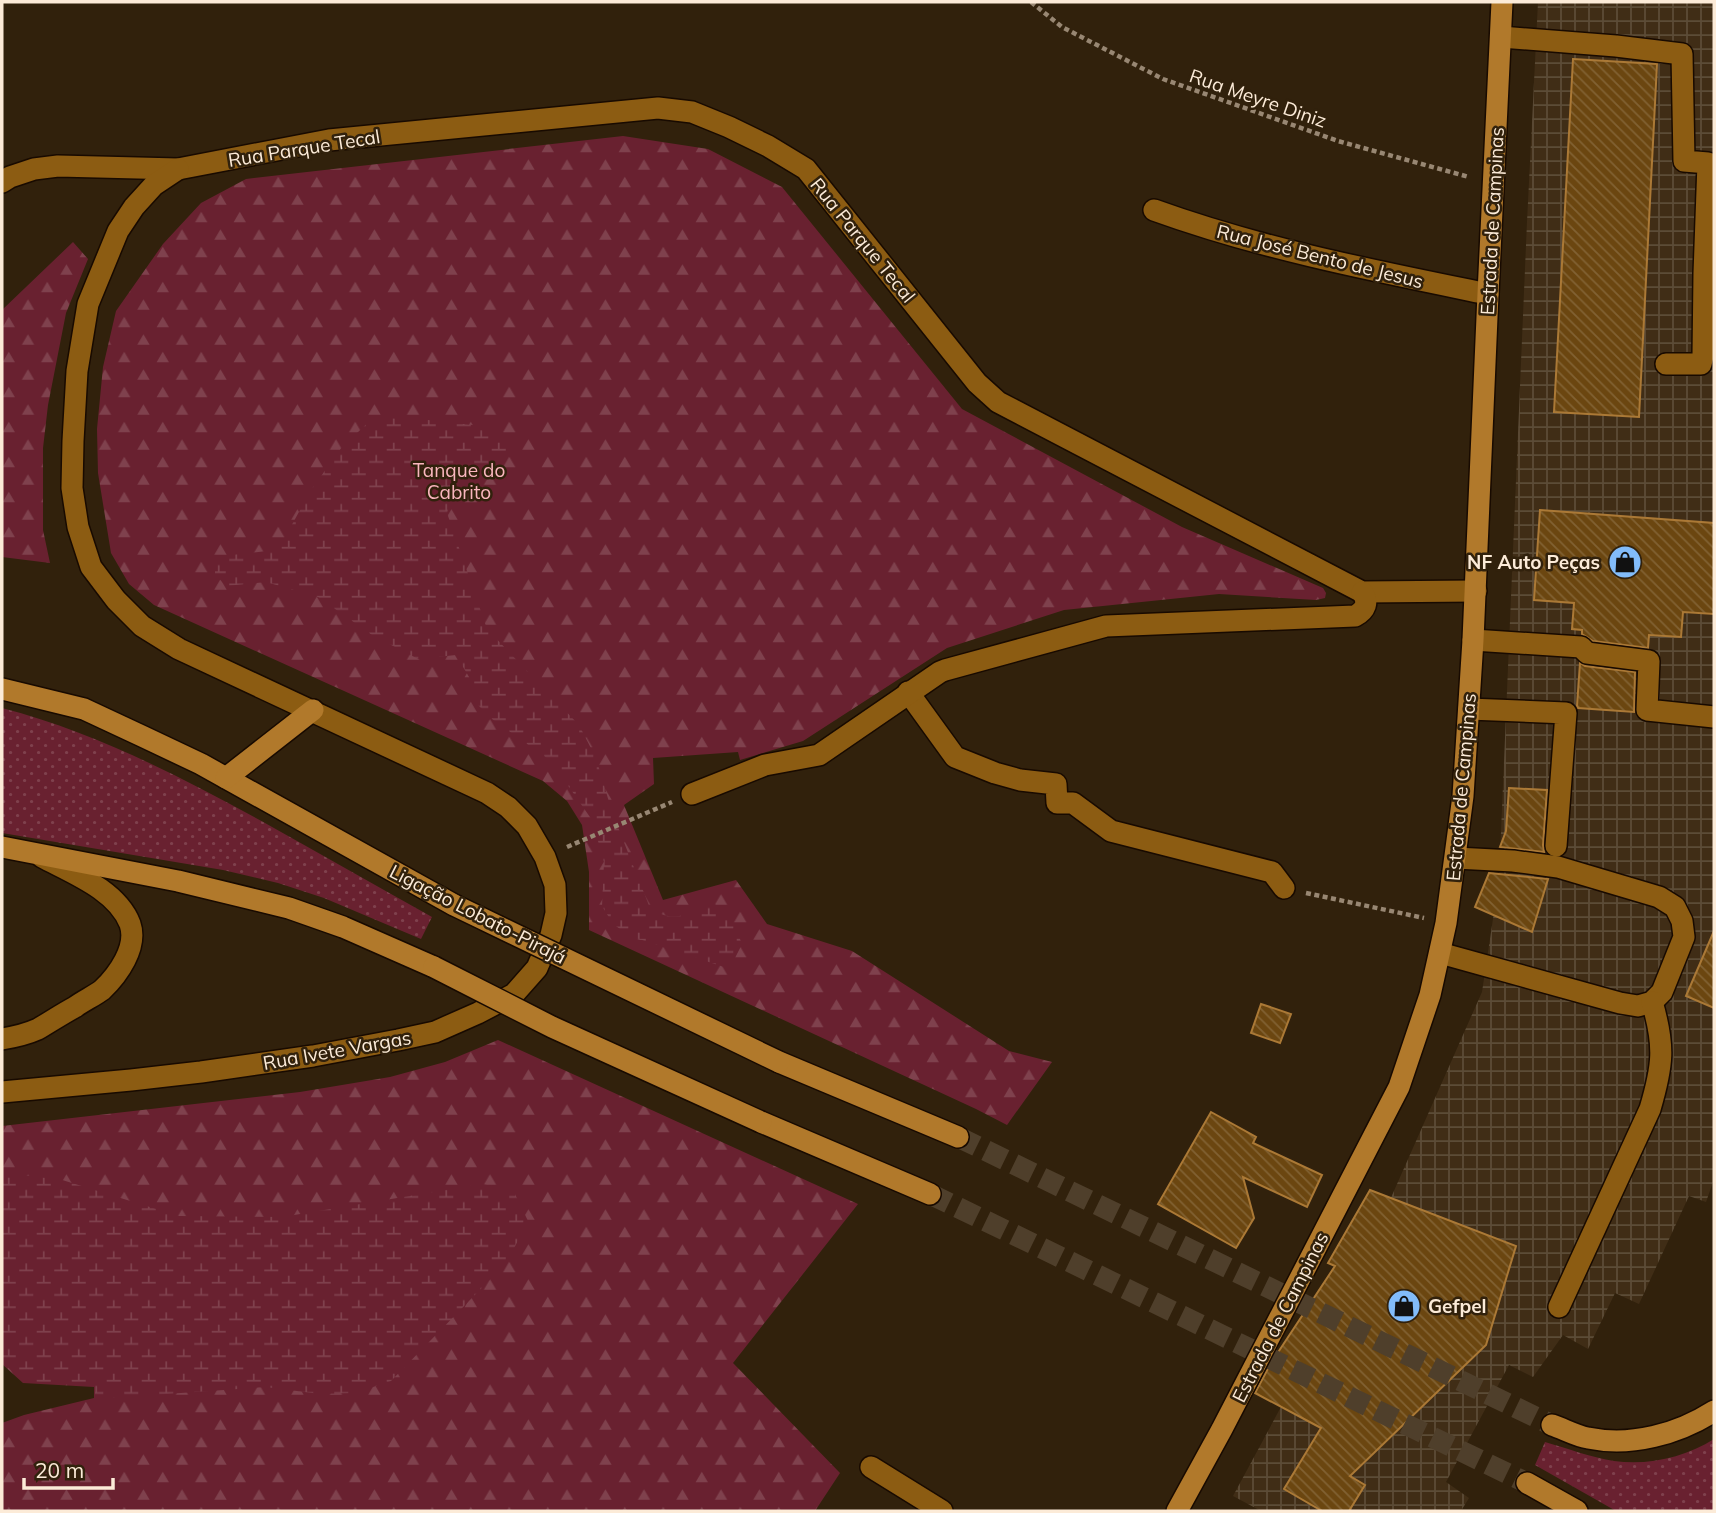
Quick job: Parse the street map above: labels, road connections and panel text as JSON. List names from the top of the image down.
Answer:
{
  "streets": {
    "main road": ["Estrada de Campinas", "Ligação Lobato-Pirajá"],
    "street": ["Rua Parque Tecal", "Rua José Bento de Jesus", "Rua Ivete Vargas"],
    "path": ["Rua Meyre Diniz"]
  },
  "crossings": [
    ["Rua Meyre Diniz", "Estrada de Campinas"],
    ["Rua Parque Tecal", "Estrada de Campinas"],
    ["Rua Parque Tecal", "Rua Ivete Vargas"],
    ["Estrada de Campinas", "Rua José Bento de Jesus"]
  ],
  "parks": ["Tanque do Cabrito"],
  "places": {
    "shop": ["NF Auto Peças", "Gefpel"]
  },
  "scale_bar": "20 m"
}
